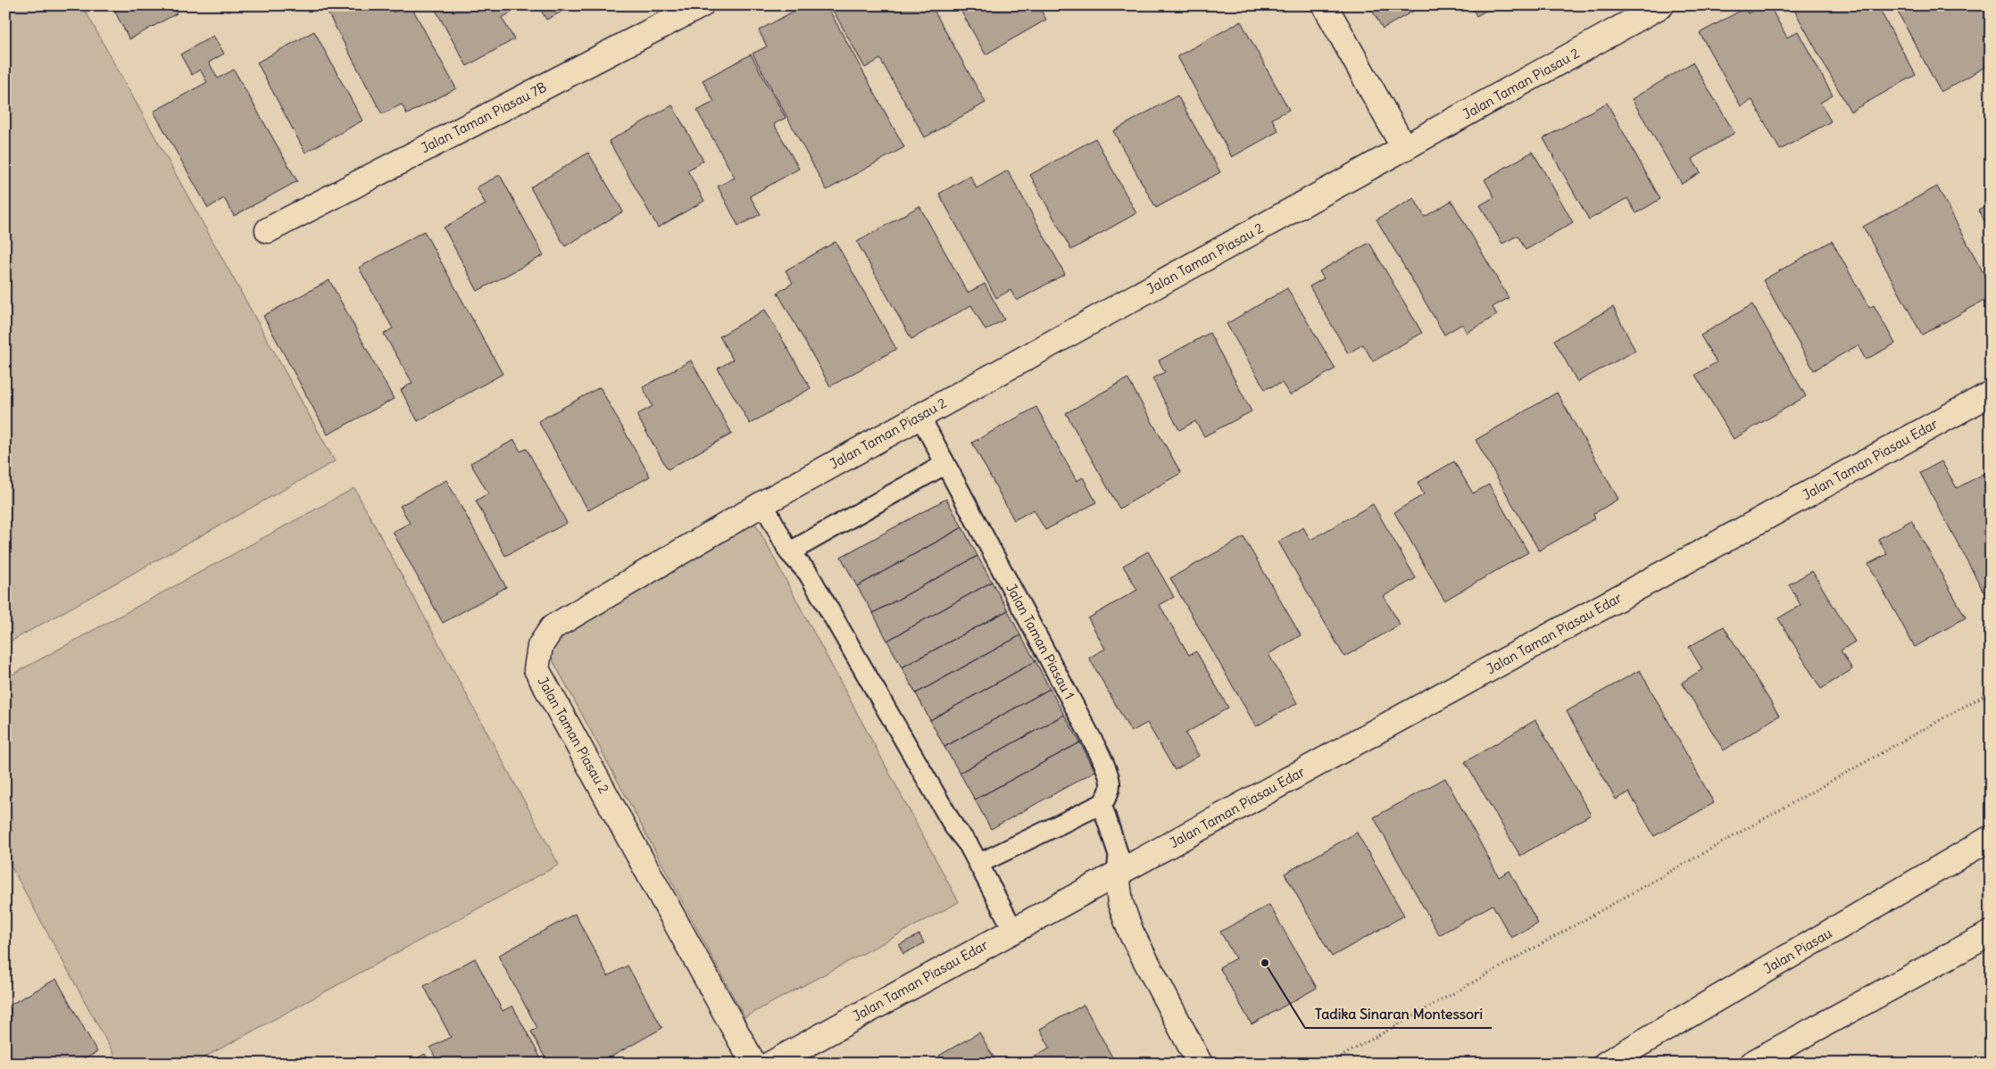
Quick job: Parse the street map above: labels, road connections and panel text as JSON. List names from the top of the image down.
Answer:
{
  "streets": {
    "street": [
      "Jalan Taman Piasau 2",
      "Jalan Taman Piasau 7B",
      "Jalan Taman Piasau Edar",
      "Jalan Piasau"
    ],
    "lane": ["Jalan Taman Piasau 1"]
  },
  "crossings": [
    ["Jalan Taman Piasau 2", "Jalan Taman Piasau 1"]
  ],
  "places": ["Tadika Sinaran Montessori"]
}
